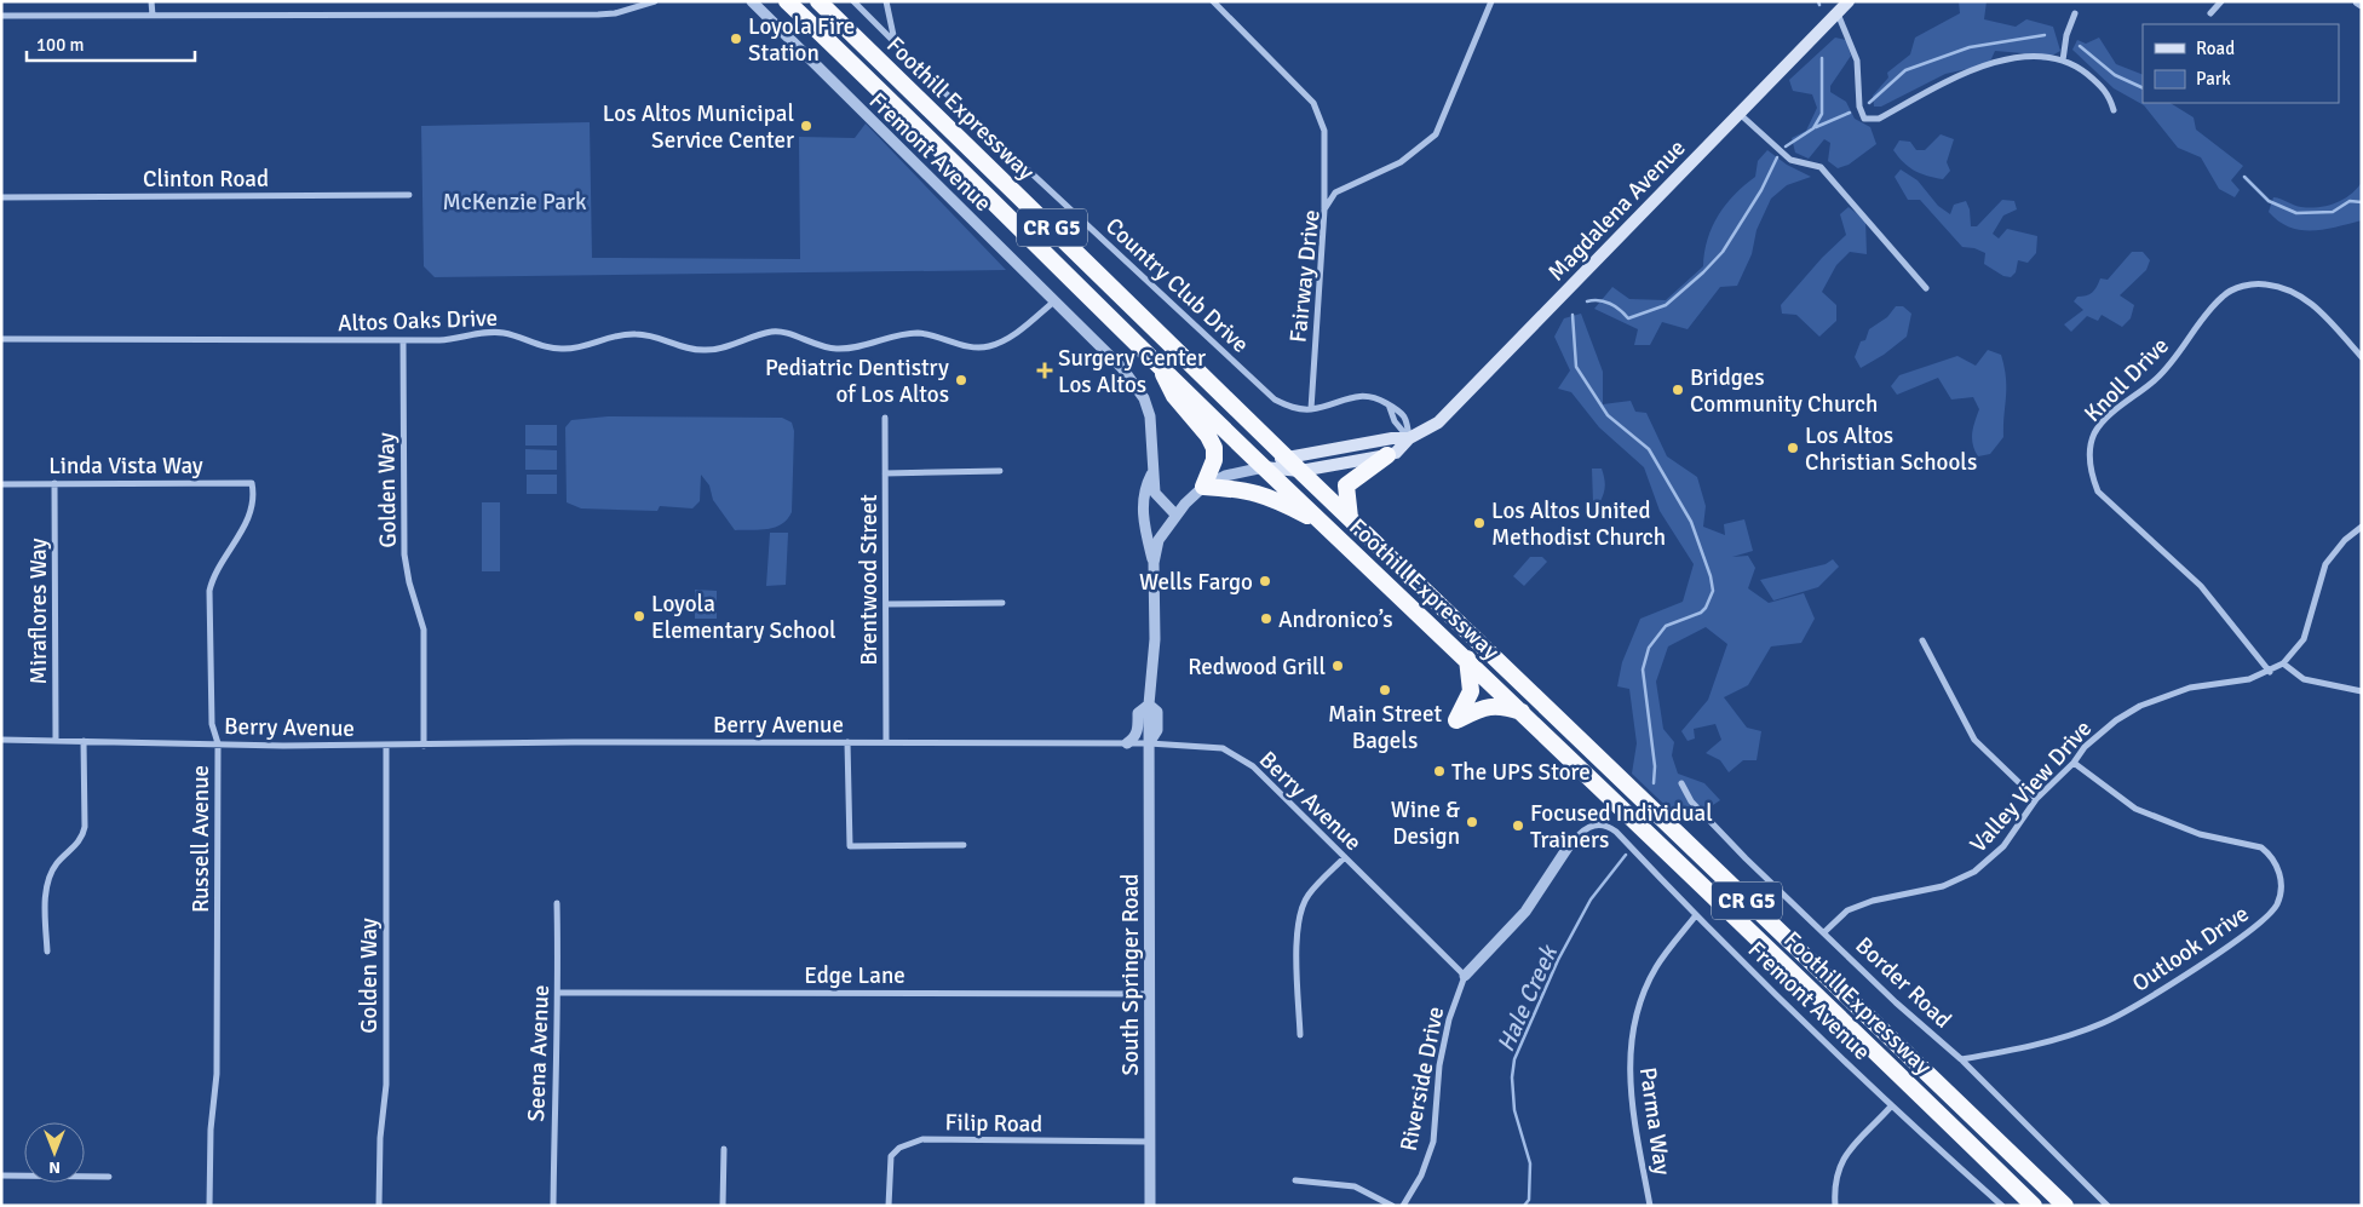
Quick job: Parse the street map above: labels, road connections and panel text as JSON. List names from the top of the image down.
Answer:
{
  "streets": {
    "highway": ["Foothill Expressway", "CR G5"],
    "main road": ["Magdalena Avenue"],
    "street": [
      "Fremont Avenue",
      "Clinton Road",
      "Fairway Drive",
      "Country Club Drive",
      "Altos Oaks Drive",
      "Knoll Drive",
      "Linda Vista Way",
      "Golden Way",
      "Brentwood Street",
      "Miraflores Way",
      "Berry Avenue",
      "Valley View Drive",
      "Russell Avenue",
      "Outlook Drive",
      "Edge Lane",
      "South Springer Road",
      "Border Road",
      "Seena Avenue",
      "Riverside Drive",
      "Parma Way",
      "Filip Road"
    ]
  },
  "crossings": [
    ["Foothill Expressway", "Magdalena Avenue"],
    ["Foothill Expressway", "South Springer Road"],
    ["Fremont Avenue", "Altos Oaks Drive"],
    ["Fremont Avenue", "South Springer Road"],
    ["Fremont Avenue", "Riverside Drive"],
    ["Fremont Avenue", "Parma Way"],
    ["Magdalena Avenue", "Country Club Drive"],
    ["Magdalena Avenue", "South Springer Road"],
    ["Fairway Drive", "Country Club Drive"],
    ["Altos Oaks Drive", "Golden Way"],
    ["Knoll Drive", "Valley View Drive"],
    ["Linda Vista Way", "Miraflores Way"],
    ["Linda Vista Way", "Russell Avenue"],
    ["Golden Way", "Berry Avenue"],
    ["Brentwood Street", "Berry Avenue"],
    ["Miraflores Way", "Berry Avenue"],
    ["Berry Avenue", "Russell Avenue"],
    ["Berry Avenue", "South Springer Road"],
    ["Berry Avenue", "Riverside Drive"],
    ["Valley View Drive", "Outlook Drive"],
    ["Valley View Drive", "Border Road"],
    ["Outlook Drive", "Border Road"],
    ["Edge Lane", "South Springer Road"],
    ["Edge Lane", "Seena Avenue"],
    ["South Springer Road", "Filip Road"]
  ],
  "water": ["Hale Creek"],
  "parks": ["McKenzie Park"],
  "places": {
    "other": [
      "Loyola Fire Station",
      "Los Altos Municipal Service Center",
      "Pediatric Dentistry of Los Altos",
      "Bridges Community Church",
      "Los Altos Christian Schools",
      "Los Altos United Methodist Church",
      "Wells Fargo",
      "Loyola Elementary School",
      "Andronico’s",
      "Redwood Grill",
      "Main Street Bagels",
      "The UPS Store",
      "Wine & Design",
      "Focused Individual Trainers"
    ],
    "health": ["Surgery Center Los Altos"]
  },
  "legend": ["Road", "Park"],
  "scale_bar": "100 m",
  "north": "bottom"
}
